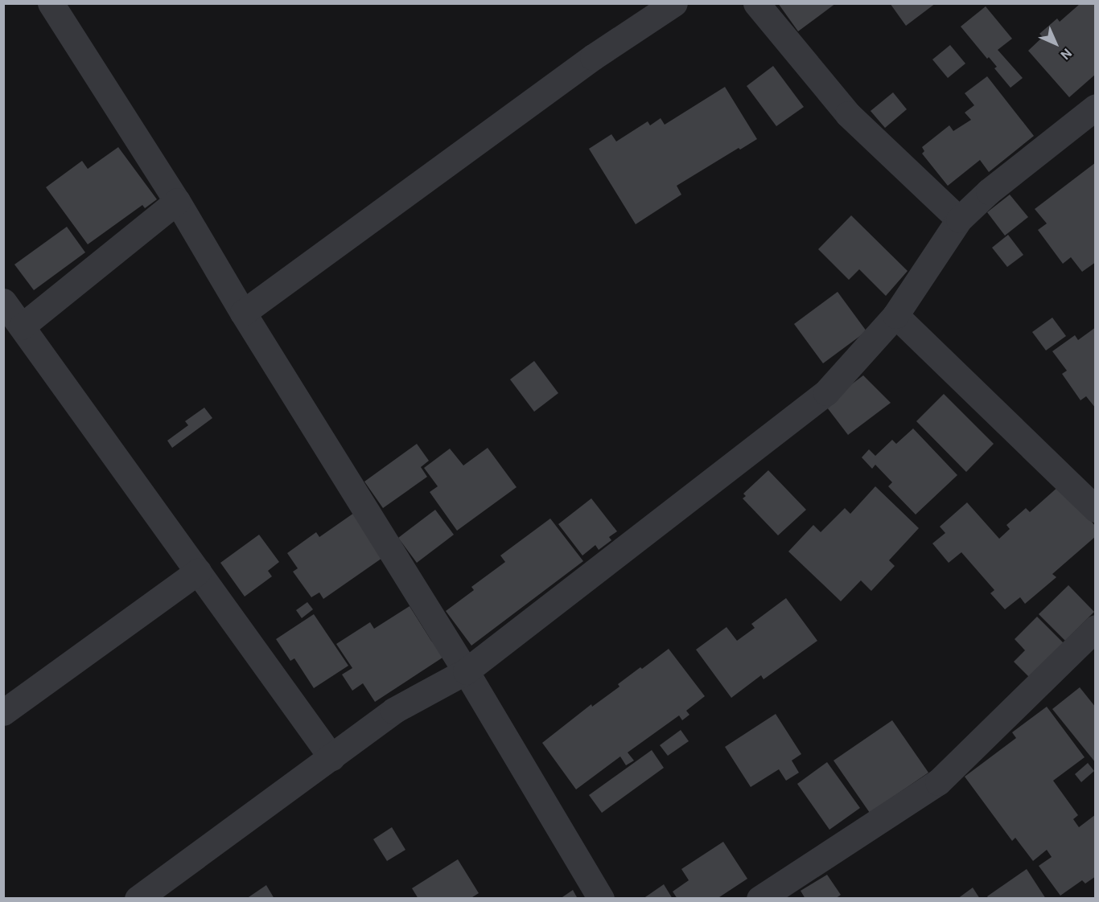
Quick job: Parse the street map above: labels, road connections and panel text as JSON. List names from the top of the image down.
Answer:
{
  "north": "bottom right"
}
